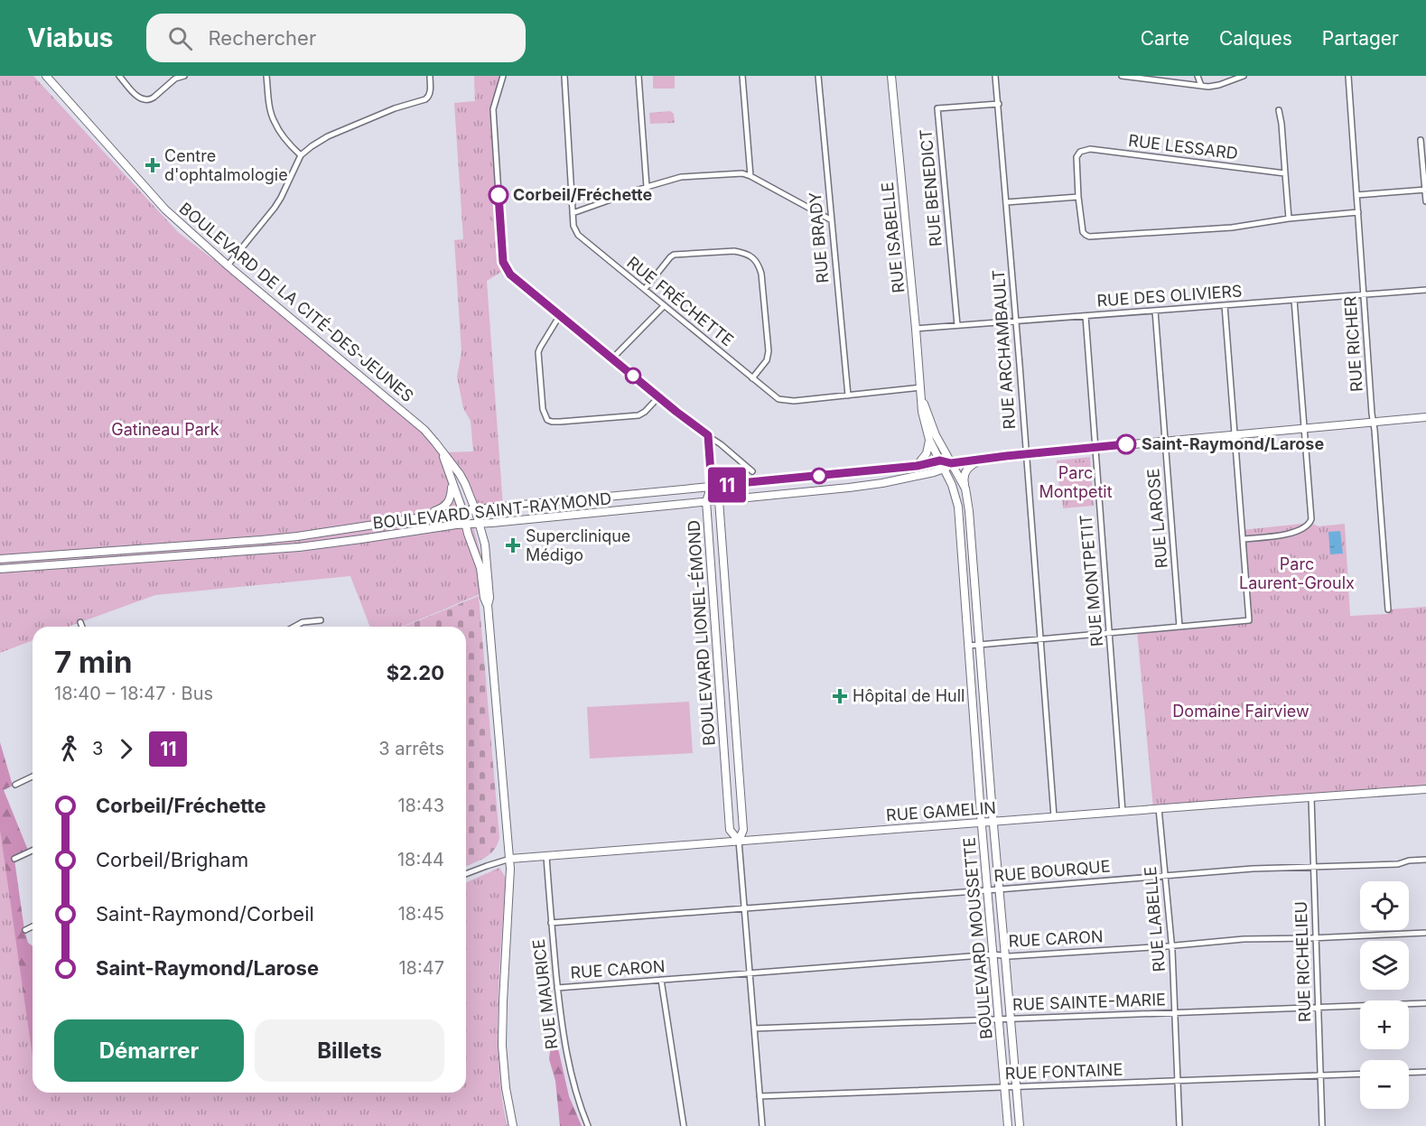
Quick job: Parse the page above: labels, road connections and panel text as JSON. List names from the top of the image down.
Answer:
{
  "streets": {
    "street": [
      "RUE LESSARD",
      "RUE BENEDICT",
      "RUE BRADY",
      "RUE ISABELLE",
      "RUE DES OLIVIERS",
      "RUE FRÉCHETTE",
      "BOULEVARD DE LA CITÉ-DES-JEUNES",
      "RUE RICHER",
      "RUE ARCHAMBAULT",
      "BOULEVARD SAINT-RAYMOND",
      "RUE LAROSE",
      "RUE MONTPETIT",
      "BOULEVARD LIONEL-ÉMOND",
      "RUE GAMELIN",
      "RUE BOURQUE",
      "RUE LABELLE",
      "BOULEVARD MOUSSETTE",
      "RUE CARON",
      "RUE RICHELIEU",
      "RUE MAURICE",
      "RUE SAINTE-MARIE",
      "RUE FONTAINE"
    ]
  },
  "crossings": [
    ["RUE LESSARD", "RUE RICHER"],
    ["RUE BENEDICT", "RUE DES OLIVIERS"],
    ["RUE BENEDICT", "RUE ARCHAMBAULT"],
    ["RUE BRADY", "RUE FRÉCHETTE"],
    ["RUE ISABELLE", "RUE DES OLIVIERS"],
    ["RUE ISABELLE", "RUE FRÉCHETTE"],
    ["RUE ISABELLE", "BOULEVARD SAINT-RAYMOND"],
    ["RUE ISABELLE", "BOULEVARD MOUSSETTE"],
    ["RUE DES OLIVIERS", "RUE RICHER"],
    ["RUE DES OLIVIERS", "RUE ARCHAMBAULT"],
    ["RUE DES OLIVIERS", "RUE LAROSE"],
    ["RUE DES OLIVIERS", "RUE MONTPETIT"],
    ["BOULEVARD DE LA CITÉ-DES-JEUNES", "BOULEVARD SAINT-RAYMOND"],
    ["BOULEVARD DE LA CITÉ-DES-JEUNES", "RUE GAMELIN"],
    ["RUE RICHER", "BOULEVARD SAINT-RAYMOND"],
    ["RUE ARCHAMBAULT", "BOULEVARD SAINT-RAYMOND"],
    ["RUE ARCHAMBAULT", "RUE GAMELIN"],
    ["BOULEVARD SAINT-RAYMOND", "RUE LAROSE"],
    ["BOULEVARD SAINT-RAYMOND", "RUE MONTPETIT"],
    ["BOULEVARD SAINT-RAYMOND", "BOULEVARD LIONEL-ÉMOND"],
    ["BOULEVARD SAINT-RAYMOND", "BOULEVARD MOUSSETTE"],
    ["RUE MONTPETIT", "RUE GAMELIN"],
    ["BOULEVARD LIONEL-ÉMOND", "RUE GAMELIN"],
    ["BOULEVARD LIONEL-ÉMOND", "RUE BOURQUE"],
    ["BOULEVARD LIONEL-ÉMOND", "RUE CARON"],
    ["BOULEVARD LIONEL-ÉMOND", "RUE SAINTE-MARIE"],
    ["BOULEVARD LIONEL-ÉMOND", "RUE FONTAINE"],
    ["RUE GAMELIN", "RUE LABELLE"],
    ["RUE GAMELIN", "BOULEVARD MOUSSETTE"],
    ["RUE GAMELIN", "RUE RICHELIEU"],
    ["RUE GAMELIN", "RUE MAURICE"],
    ["RUE BOURQUE", "RUE LABELLE"],
    ["RUE BOURQUE", "BOULEVARD MOUSSETTE"],
    ["RUE BOURQUE", "RUE RICHELIEU"],
    ["RUE BOURQUE", "RUE MAURICE"],
    ["RUE LABELLE", "RUE CARON"],
    ["RUE LABELLE", "RUE SAINTE-MARIE"],
    ["RUE LABELLE", "RUE FONTAINE"],
    ["BOULEVARD MOUSSETTE", "RUE CARON"],
    ["BOULEVARD MOUSSETTE", "RUE SAINTE-MARIE"],
    ["BOULEVARD MOUSSETTE", "RUE FONTAINE"],
    ["RUE CARON", "RUE RICHELIEU"],
    ["RUE CARON", "RUE MAURICE"],
    ["RUE RICHELIEU", "RUE SAINTE-MARIE"],
    ["RUE RICHELIEU", "RUE FONTAINE"]
  ],
  "parks": [
    "Gatineau Park",
    "Parc Montpetit",
    "Parc Laurent-Groulx",
    "Domaine Fairview"
  ],
  "places": {
    "health": ["Centre d'ophtalmologie", "Superclinique Médigo", "Hôpital de Hull"],
    "other": ["Corbeil/Fréchette", "Saint-Raymond/Larose"]
  },
  "lines": ["bus line 11"],
  "page": {
    "header": "Viabus",
    "search": "Rechercher",
    "nav": ["Carte", "Calques", "Partager"],
    "on_map": "11",
    "heading": ["7 min", "18:40 – 18:47 · Bus", "$2.20"],
    "legs": ["3", "11", "3 arrêts"],
    "list": [
      {
        "name": "Corbeil/Fréchette",
        "value": "18:43"
      },
      {
        "name": "Corbeil/Brigham",
        "value": "18:44"
      },
      {
        "name": "Saint-Raymond/Corbeil",
        "value": "18:45"
      },
      {
        "name": "Saint-Raymond/Larose",
        "value": "18:47"
      }
    ],
    "map_buttons": ["+", "−"],
    "buttons": ["Démarrer", "Billets"]
  }
}
